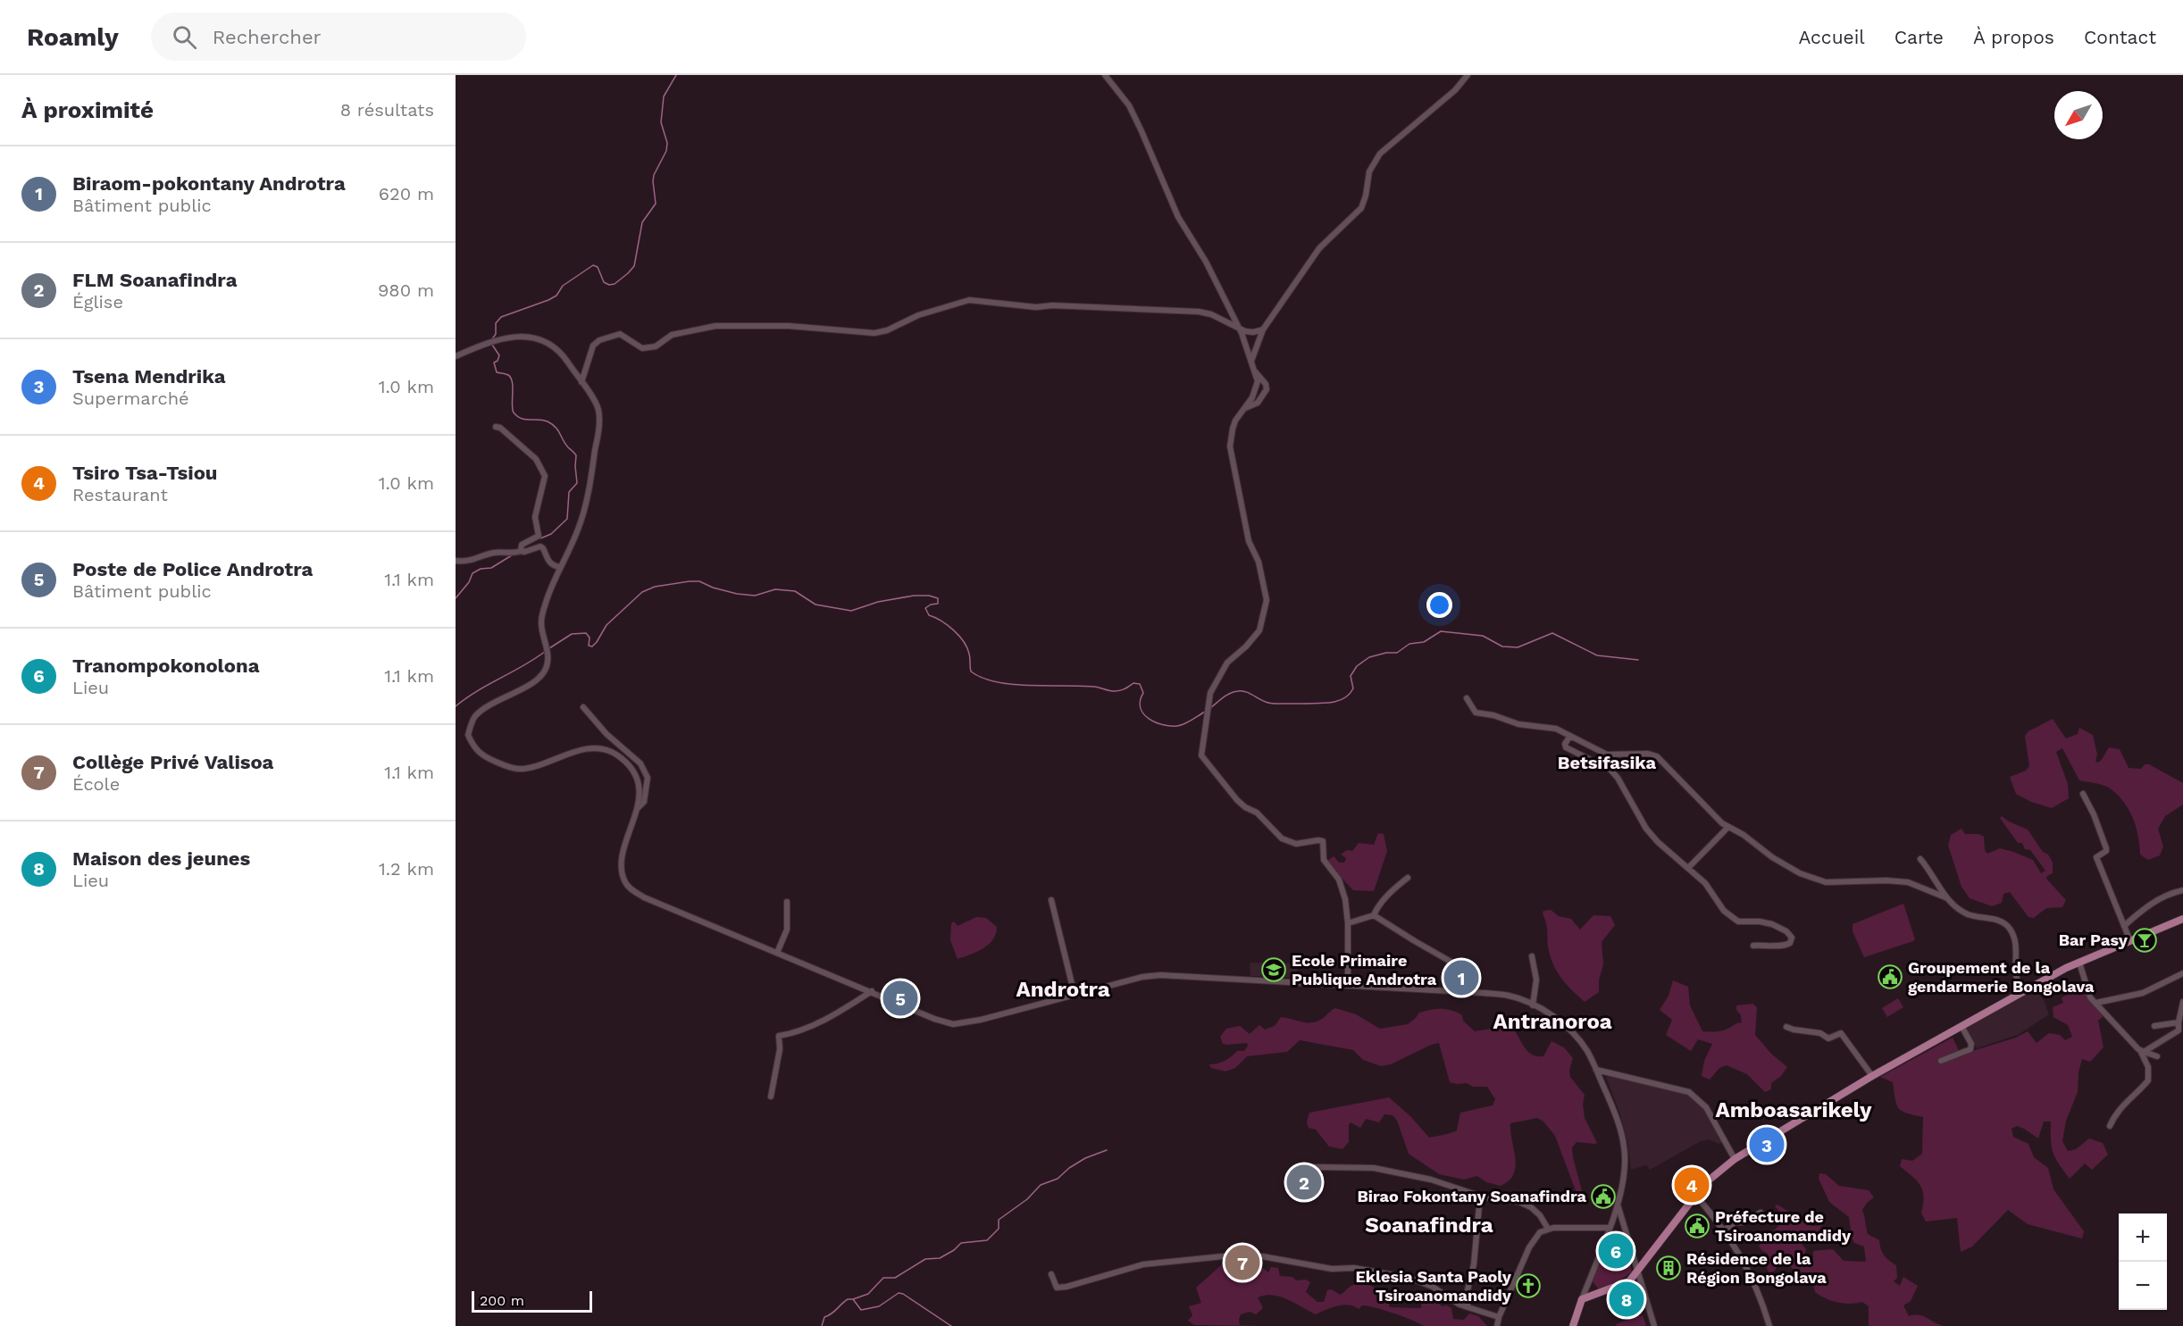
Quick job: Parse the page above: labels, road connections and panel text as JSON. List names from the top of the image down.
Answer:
{
  "districts": [
    "Betsifasika",
    "Androtra",
    "Antranoroa",
    "Amboasarikely",
    "Soanafindra"
  ],
  "places": {
    "bar": ["Bar Pasy"],
    "school or university": ["Ecole Primaire Publique Androtra"],
    "public building": ["Groupement de la gendarmerie Bongolava", "Birao Fokontany Soanafindra", "Préfecture de Tsiroanomandidy"],
    "building": ["Résidence de la Région Bongolava"],
    "church": ["Eklesia Santa Paoly Tsiroanomandidy"]
  },
  "scale_bar": "200 m",
  "north": "bottom left",
  "page": {
    "header": "Roamly",
    "search": "Rechercher",
    "nav": [
      "Accueil",
      "Carte",
      "À propos",
      "Contact"
    ],
    "heading": ["À proximité", "8 résultats"],
    "list": [
      {
        "mark": "1",
        "name": "Biraom-pokontany Androtra",
        "note": "Bâtiment public",
        "value": "620 m"
      },
      {
        "mark": "2",
        "name": "FLM Soanafindra",
        "note": "Église",
        "value": "980 m"
      },
      {
        "mark": "3",
        "name": "Tsena Mendrika",
        "note": "Supermarché",
        "value": "1.0 km"
      },
      {
        "mark": "4",
        "name": "Tsiro Tsa-Tsiou",
        "note": "Restaurant",
        "value": "1.0 km"
      },
      {
        "mark": "5",
        "name": "Poste de Police Androtra",
        "note": "Bâtiment public",
        "value": "1.1 km"
      },
      {
        "mark": "6",
        "name": "Tranompokonolona",
        "note": "Lieu",
        "value": "1.1 km"
      },
      {
        "mark": "7",
        "name": "Collège Privé Valisoa",
        "note": "École",
        "value": "1.1 km"
      },
      {
        "mark": "8",
        "name": "Maison des jeunes",
        "note": "Lieu",
        "value": "1.2 km"
      }
    ],
    "pins": [
      "1",
      "5",
      "3",
      "2",
      "4",
      "6",
      "7",
      "8"
    ],
    "map_buttons": ["+", "−"],
    "scale": "200 m"
  }
}
